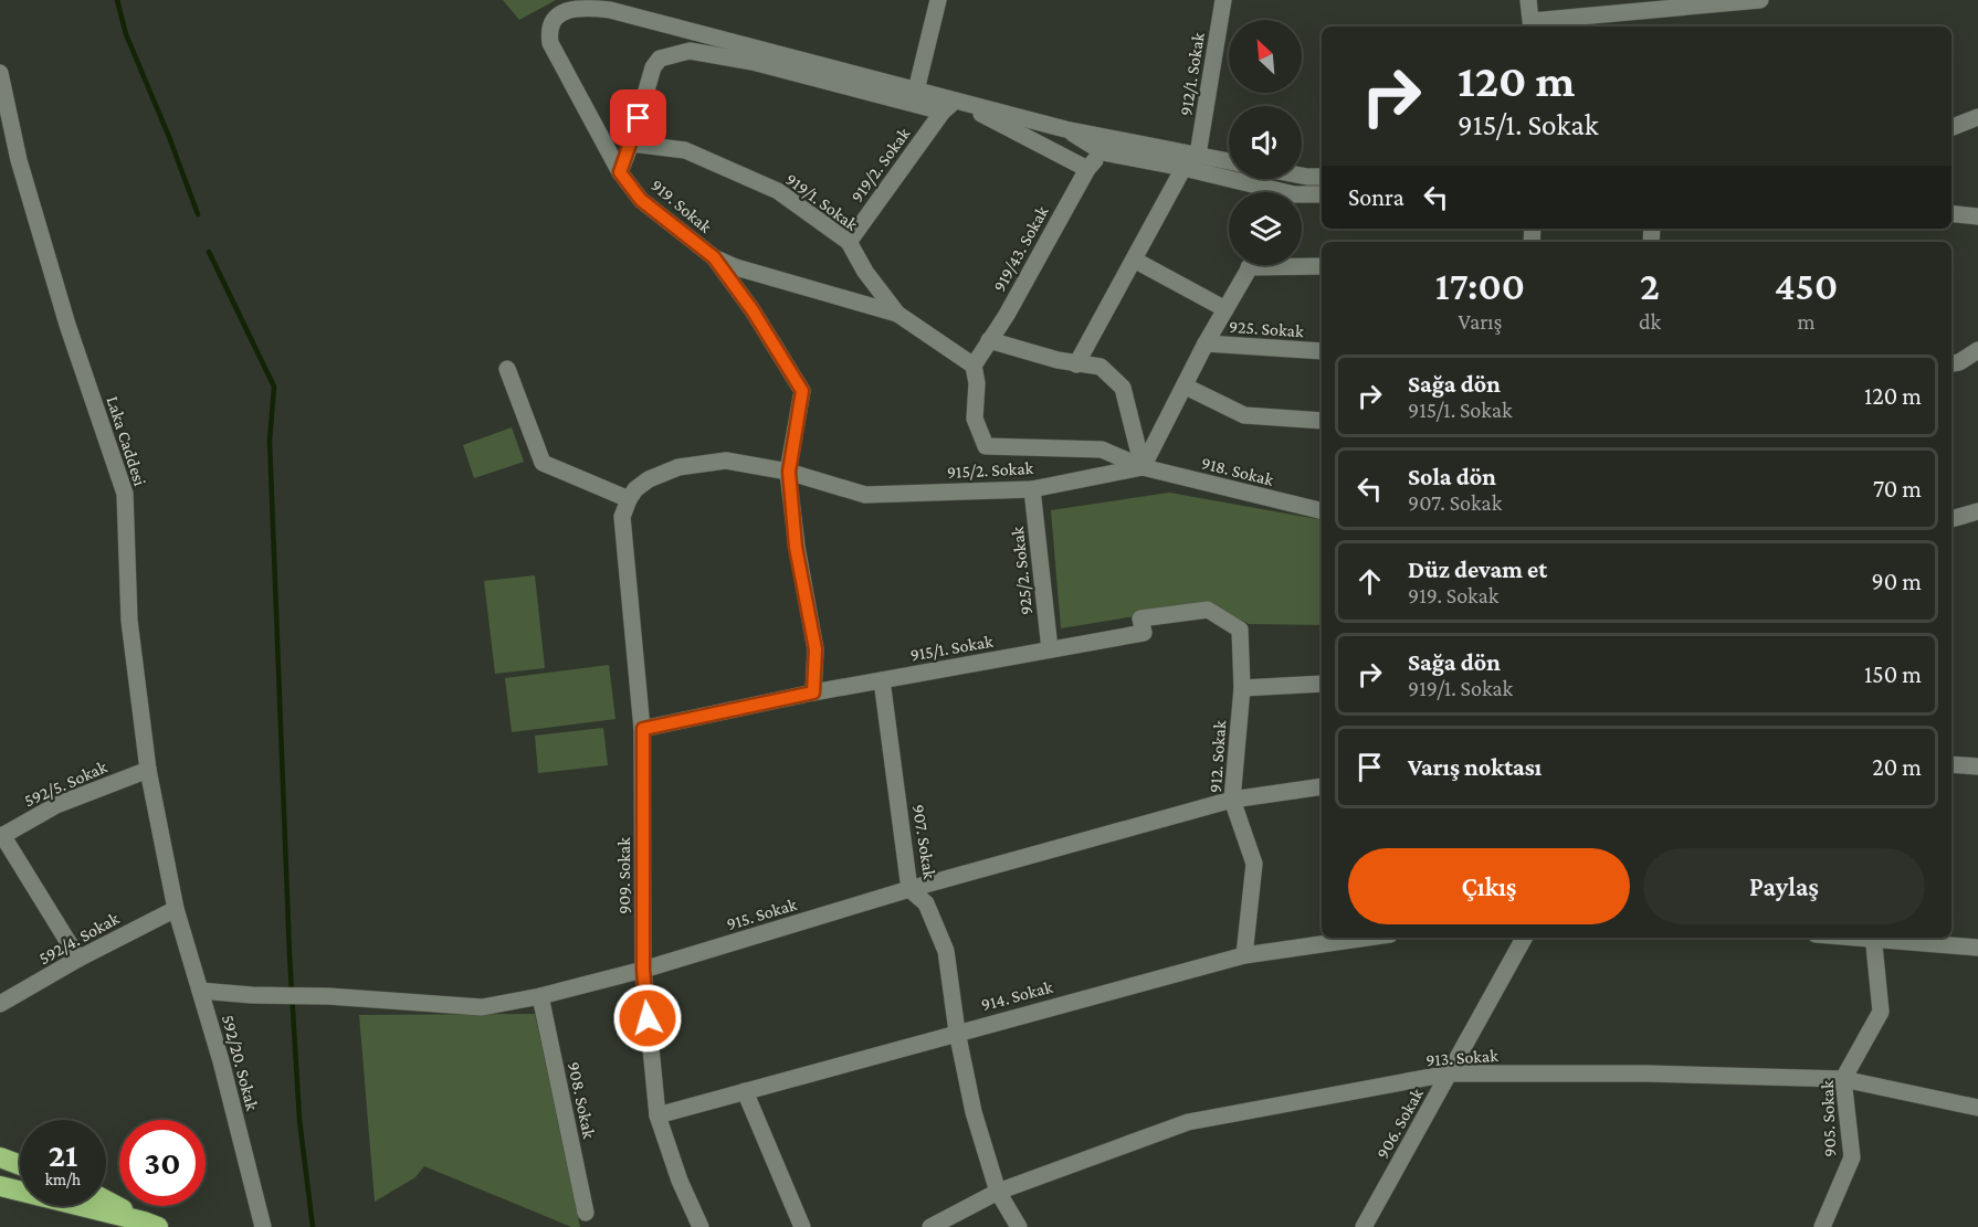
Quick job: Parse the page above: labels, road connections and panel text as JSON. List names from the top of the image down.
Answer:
{
  "streets": {
    "street": [
      "912/1. Sokak",
      "919/2. Sokak",
      "919/1. Sokak",
      "919. Sokak",
      "919/43. Sokak",
      "925. Sokak",
      "Laka Caddesi",
      "915/2. Sokak",
      "918. Sokak",
      "925/2. Sokak",
      "915/1. Sokak",
      "912. Sokak",
      "592/5. Sokak",
      "907. Sokak",
      "909. Sokak",
      "915. Sokak",
      "592/4. Sokak",
      "914. Sokak",
      "913. Sokak",
      "592/20. Sokak",
      "908. Sokak",
      "905. Sokak",
      "906. Sokak"
    ]
  },
  "crossings": [
    ["912/1. Sokak", "919. Sokak"],
    ["919/2. Sokak", "919/1. Sokak"],
    ["919/2. Sokak", "919. Sokak"],
    ["919/1. Sokak", "919/43. Sokak"],
    ["919. Sokak", "919/43. Sokak"],
    ["919. Sokak", "915/2. Sokak"],
    ["Laka Caddesi", "592/5. Sokak"],
    ["Laka Caddesi", "592/4. Sokak"],
    ["Laka Caddesi", "592/20. Sokak"],
    ["915/2. Sokak", "918. Sokak"],
    ["915/2. Sokak", "925/2. Sokak"],
    ["915/2. Sokak", "909. Sokak"],
    ["925/2. Sokak", "915/1. Sokak"],
    ["915/1. Sokak", "912. Sokak"],
    ["915/1. Sokak", "907. Sokak"],
    ["915/1. Sokak", "909. Sokak"],
    ["912. Sokak", "915. Sokak"],
    ["912. Sokak", "914. Sokak"],
    ["907. Sokak", "915. Sokak"],
    ["907. Sokak", "914. Sokak"],
    ["907. Sokak", "913. Sokak"],
    ["909. Sokak", "915. Sokak"],
    ["909. Sokak", "914. Sokak"],
    ["915. Sokak", "592/20. Sokak"],
    ["915. Sokak", "908. Sokak"],
    ["592/4. Sokak", "592/20. Sokak"],
    ["913. Sokak", "905. Sokak"],
    ["913. Sokak", "906. Sokak"]
  ],
  "north": "top left",
  "page": {
    "turn": ["120 m", "915/1. Sokak"],
    "then": "Sonra",
    "eta": [
      "17:00",
      "Varış",
      "2",
      "dk",
      "450",
      "m"
    ],
    "list": [
      {
        "name": "Sağa dön",
        "note": "915/1. Sokak",
        "value": "120 m"
      },
      {
        "name": "Sola dön",
        "note": "907. Sokak",
        "value": "70 m"
      },
      {
        "name": "Düz devam et",
        "note": "919. Sokak",
        "value": "90 m"
      },
      {
        "name": "Sağa dön",
        "note": "919/1. Sokak",
        "value": "150 m"
      },
      {
        "name": "Varış noktası",
        "value": "20 m"
      }
    ],
    "buttons": ["Çıkış", "Paylaş"],
    "speed": "21 km/h",
    "limit": "30"
  }
}
